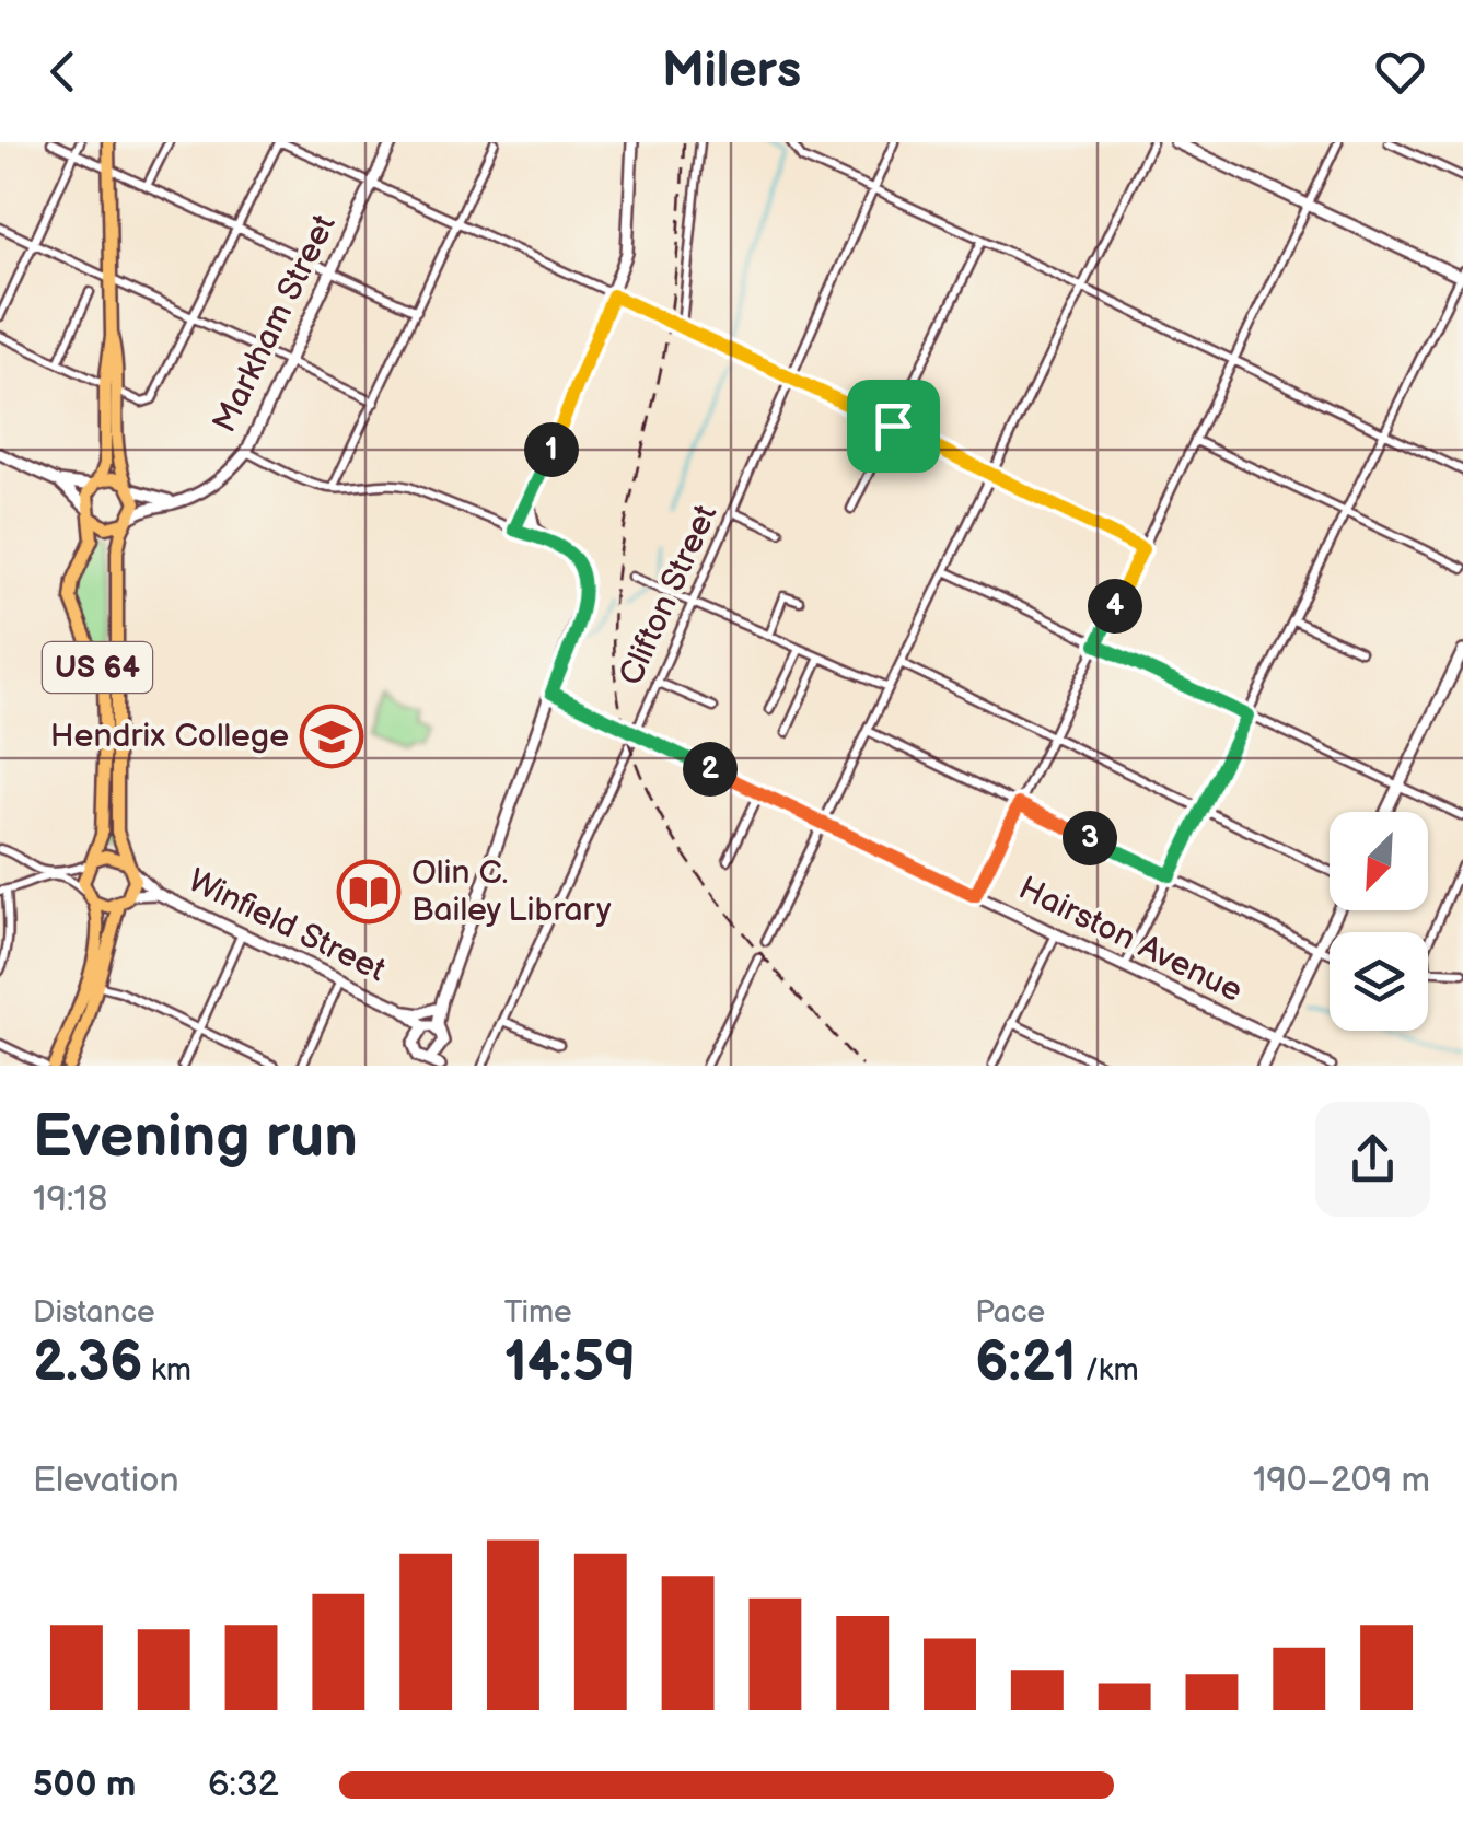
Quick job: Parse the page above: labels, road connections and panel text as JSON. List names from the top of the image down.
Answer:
{
  "streets": {
    "main road": ["US 64"],
    "street": [
      "Markham Street",
      "Clifton Street",
      "Winfield Street",
      "Hairston Avenue"
    ]
  },
  "crossings": [
    ["Markham Street", "US 64"],
    ["Clifton Street", "Hairston Avenue"],
    ["US 64", "Winfield Street"]
  ],
  "places": {
    "school or university": ["Hendrix College"],
    "library": ["Olin C. Bailey Library"]
  },
  "north": "bottom left",
  "page": {
    "header": "Milers",
    "pins": [
      "1",
      "4",
      "2",
      "3"
    ],
    "heading": ["Evening run", "19:18"],
    "stats": [
      ["Distance", "2.36 km"],
      ["Time", "14:59"],
      ["Pace", "6:21 /km"]
    ],
    "chart": ["Elevation", "190–209 m"],
    "list": [
      {
        "name": "500 m",
        "note": "6:32"
      }
    ]
  }
}
